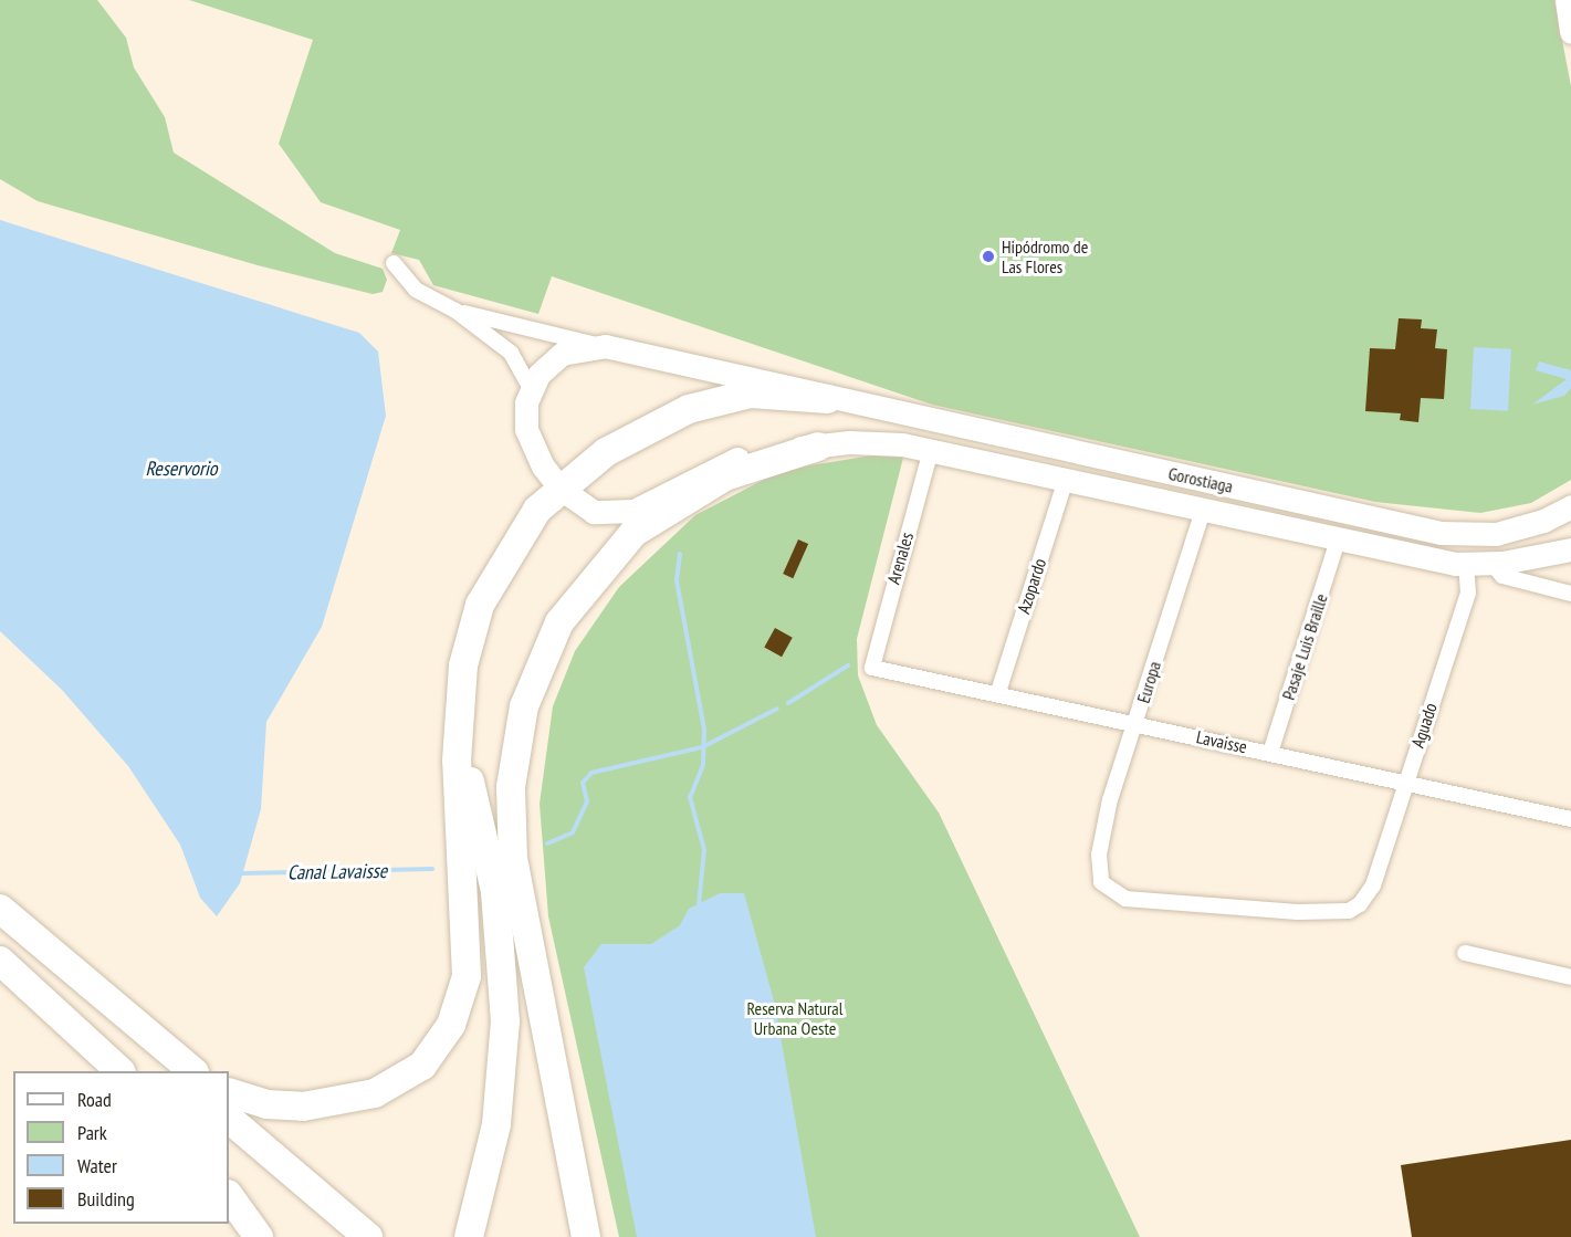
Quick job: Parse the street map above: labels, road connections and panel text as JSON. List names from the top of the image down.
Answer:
{
  "streets": {
    "main road": ["Gorostiaga"],
    "street": [
      "Arenales",
      "Azopardo",
      "Pasaje Luis Braille",
      "Europa",
      "Aguado",
      "Lavaisse"
    ]
  },
  "crossings": [
    ["Gorostiaga", "Arenales"],
    ["Gorostiaga", "Azopardo"],
    ["Gorostiaga", "Pasaje Luis Braille"],
    ["Gorostiaga", "Europa"],
    ["Gorostiaga", "Aguado"],
    ["Arenales", "Lavaisse"],
    ["Azopardo", "Lavaisse"],
    ["Pasaje Luis Braille", "Lavaisse"],
    ["Europa", "Aguado"],
    ["Europa", "Lavaisse"],
    ["Aguado", "Lavaisse"]
  ],
  "water": ["Reservorio", "Canal Lavaisse"],
  "parks": ["Reserva Natural Urbana Oeste"],
  "places": ["Hipódromo de Las Flores"],
  "legend": [
    "Road",
    "Park",
    "Water",
    "Building"
  ]
}
